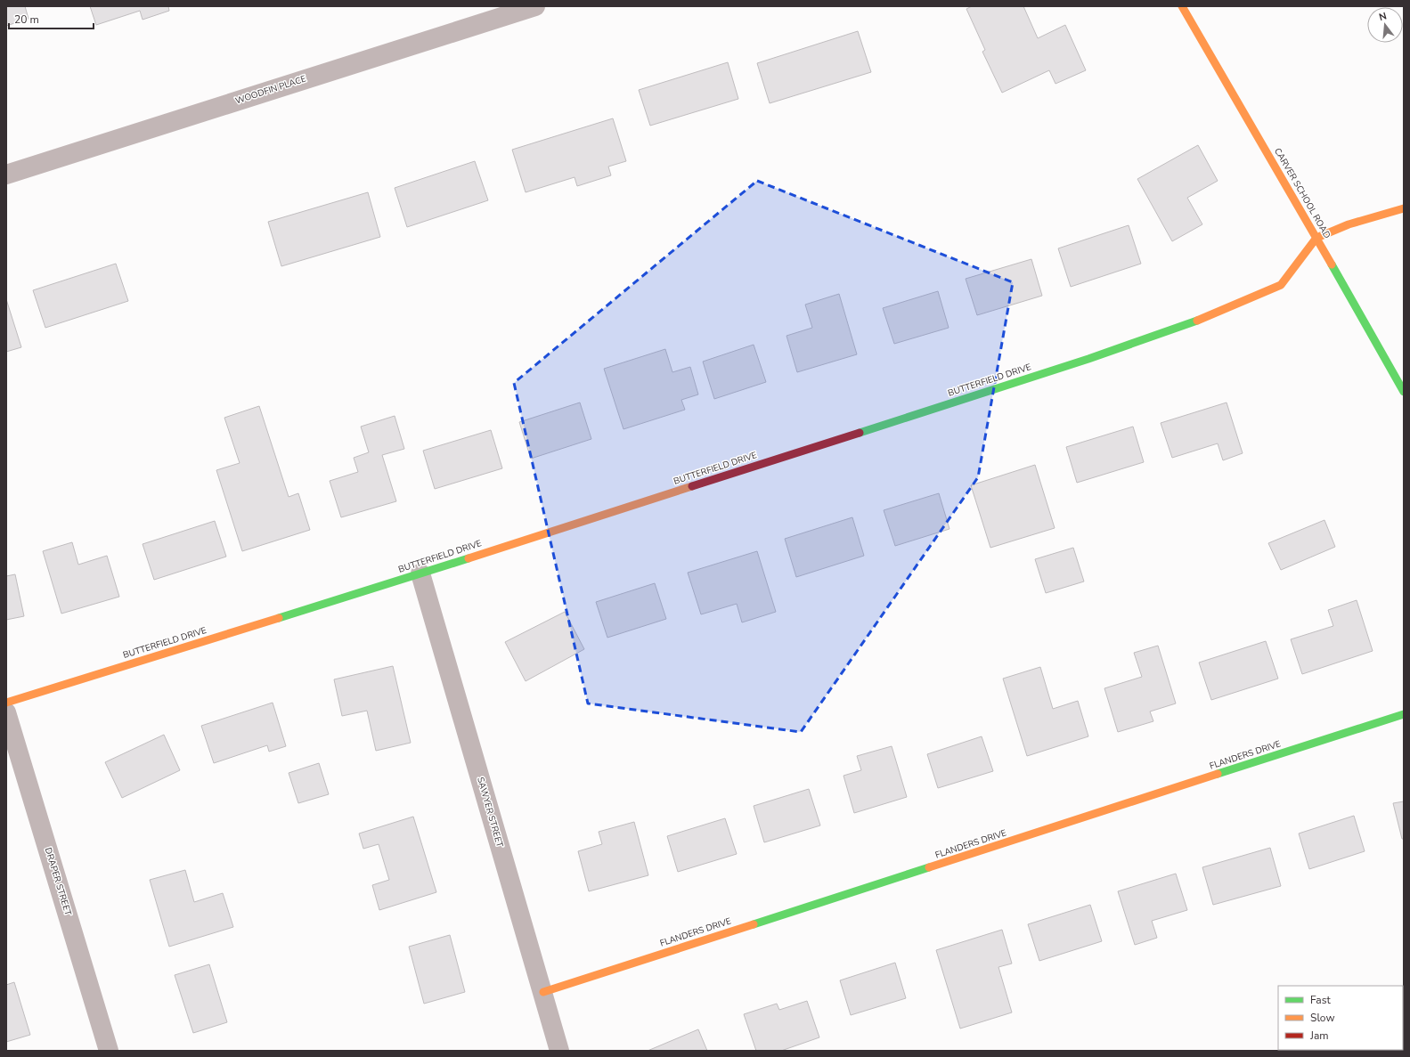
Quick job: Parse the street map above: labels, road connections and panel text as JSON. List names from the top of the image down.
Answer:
{
  "streets": {
    "street": [
      "WOODFIN PLACE",
      "CARVER SCHOOL ROAD",
      "BUTTERFIELD DRIVE",
      "FLANDERS DRIVE",
      "SAWYER STREET",
      "DRAPER STREET"
    ]
  },
  "crossings": [
    ["CARVER SCHOOL ROAD", "BUTTERFIELD DRIVE"],
    ["BUTTERFIELD DRIVE", "SAWYER STREET"],
    ["FLANDERS DRIVE", "SAWYER STREET"]
  ],
  "legend": ["Fast", "Slow", "Jam"],
  "scale_bar": "20 m",
  "north": "top"
}
